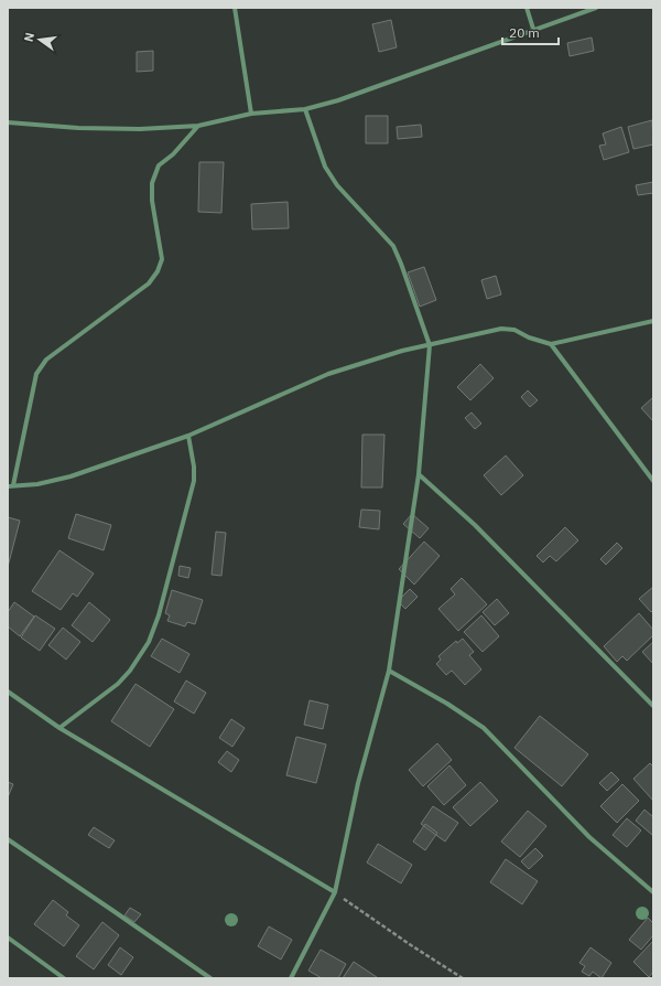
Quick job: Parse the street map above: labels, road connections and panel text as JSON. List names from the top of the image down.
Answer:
{
  "scale_bar": "20 m",
  "north": "left"
}
